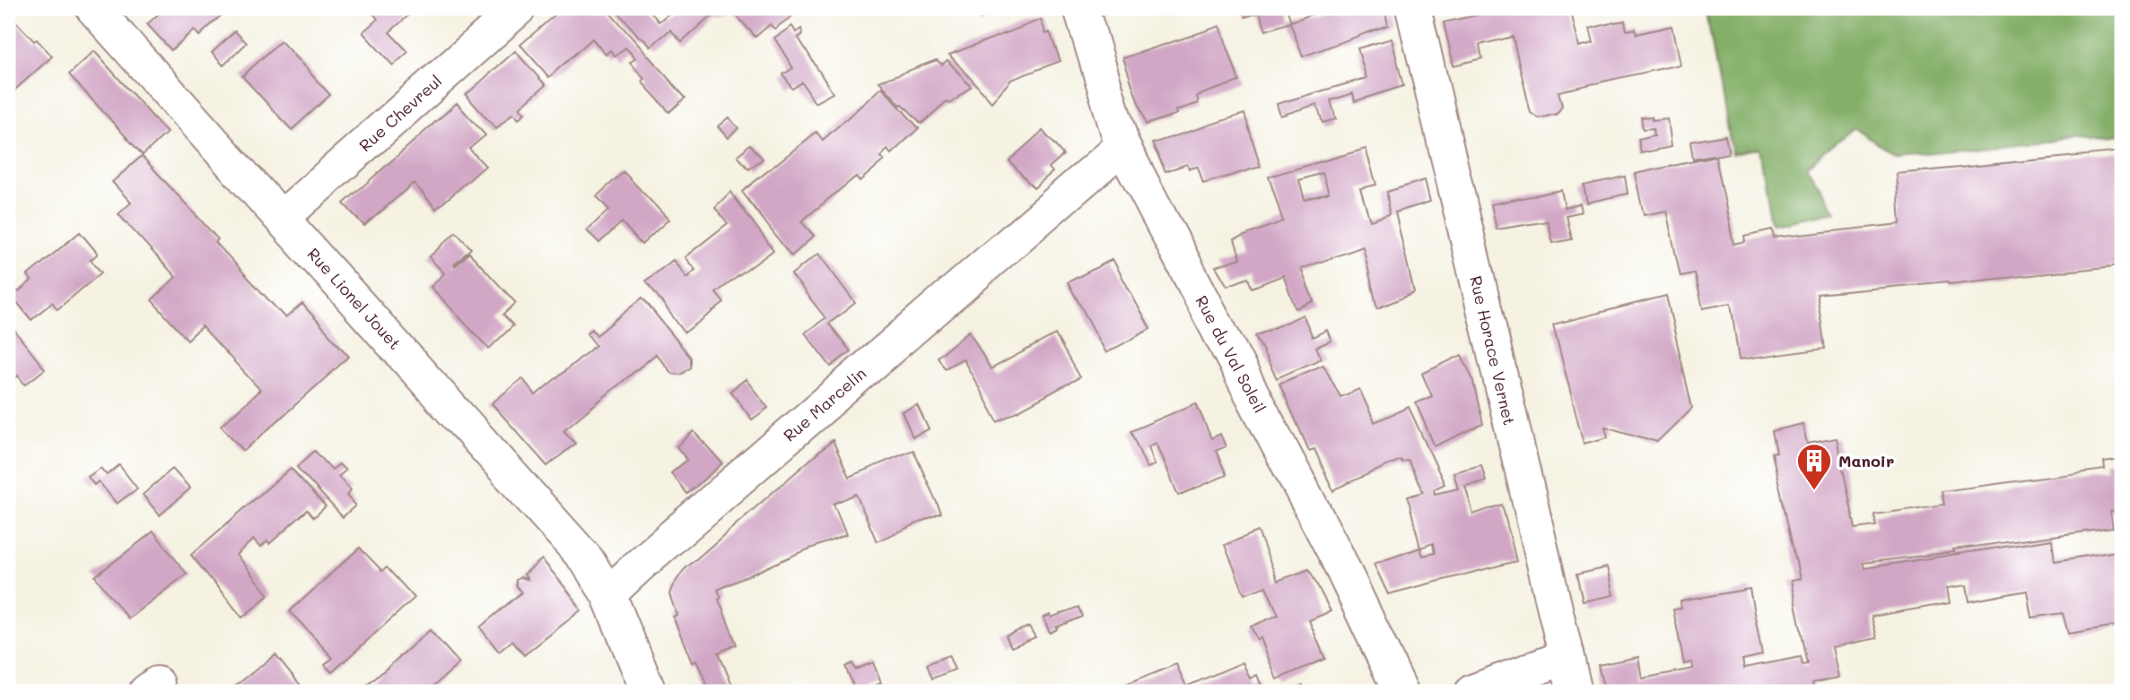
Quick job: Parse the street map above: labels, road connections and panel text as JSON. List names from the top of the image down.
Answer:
{
  "streets": {
    "street": [
      "Rue Chevreul",
      "Rue Lionel Jouet",
      "Rue Horace Vernet",
      "Rue du Val Soleil",
      "Rue Marcelin"
    ]
  },
  "crossings": [
    ["Rue Chevreul", "Rue Lionel Jouet"],
    ["Rue Lionel Jouet", "Rue Marcelin"],
    ["Rue du Val Soleil", "Rue Marcelin"]
  ],
  "places": {
    "building": ["Manoir"]
  }
}
